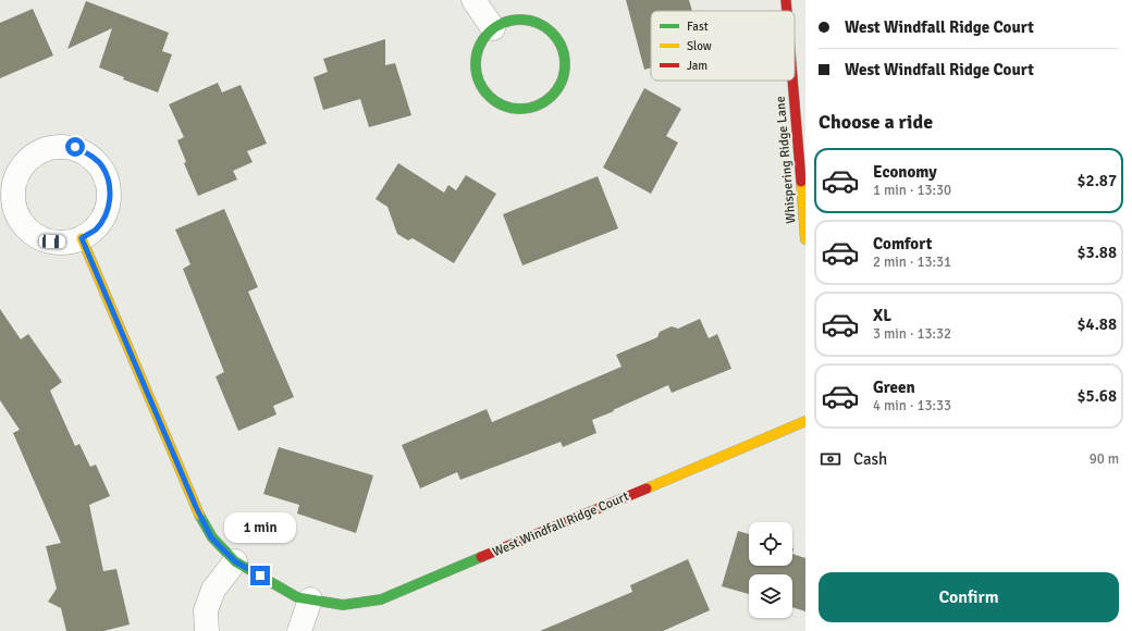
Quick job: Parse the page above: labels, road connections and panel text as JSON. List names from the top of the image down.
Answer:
{
  "streets": {
    "street": ["Whispering Ridge Lane", "West Windfall Ridge Court"]
  },
  "legend": ["Fast", "Slow", "Jam"],
  "page": {
    "banner": ["West Windfall Ridge Court", "West Windfall Ridge Court"],
    "heading": "Choose a ride",
    "list": [
      {
        "name": "Economy",
        "note": "1 min · 13:30",
        "value": "$2.87"
      },
      {
        "name": "Comfort",
        "note": "2 min · 13:31",
        "value": "$3.88"
      },
      {
        "name": "XL",
        "note": "3 min · 13:32",
        "value": "$4.88"
      },
      {
        "name": "Green",
        "note": "4 min · 13:33",
        "value": "$5.68"
      }
    ],
    "pay": ["Cash", "90 m"],
    "bubble": "1 min",
    "buttons": "Confirm"
  }
}
